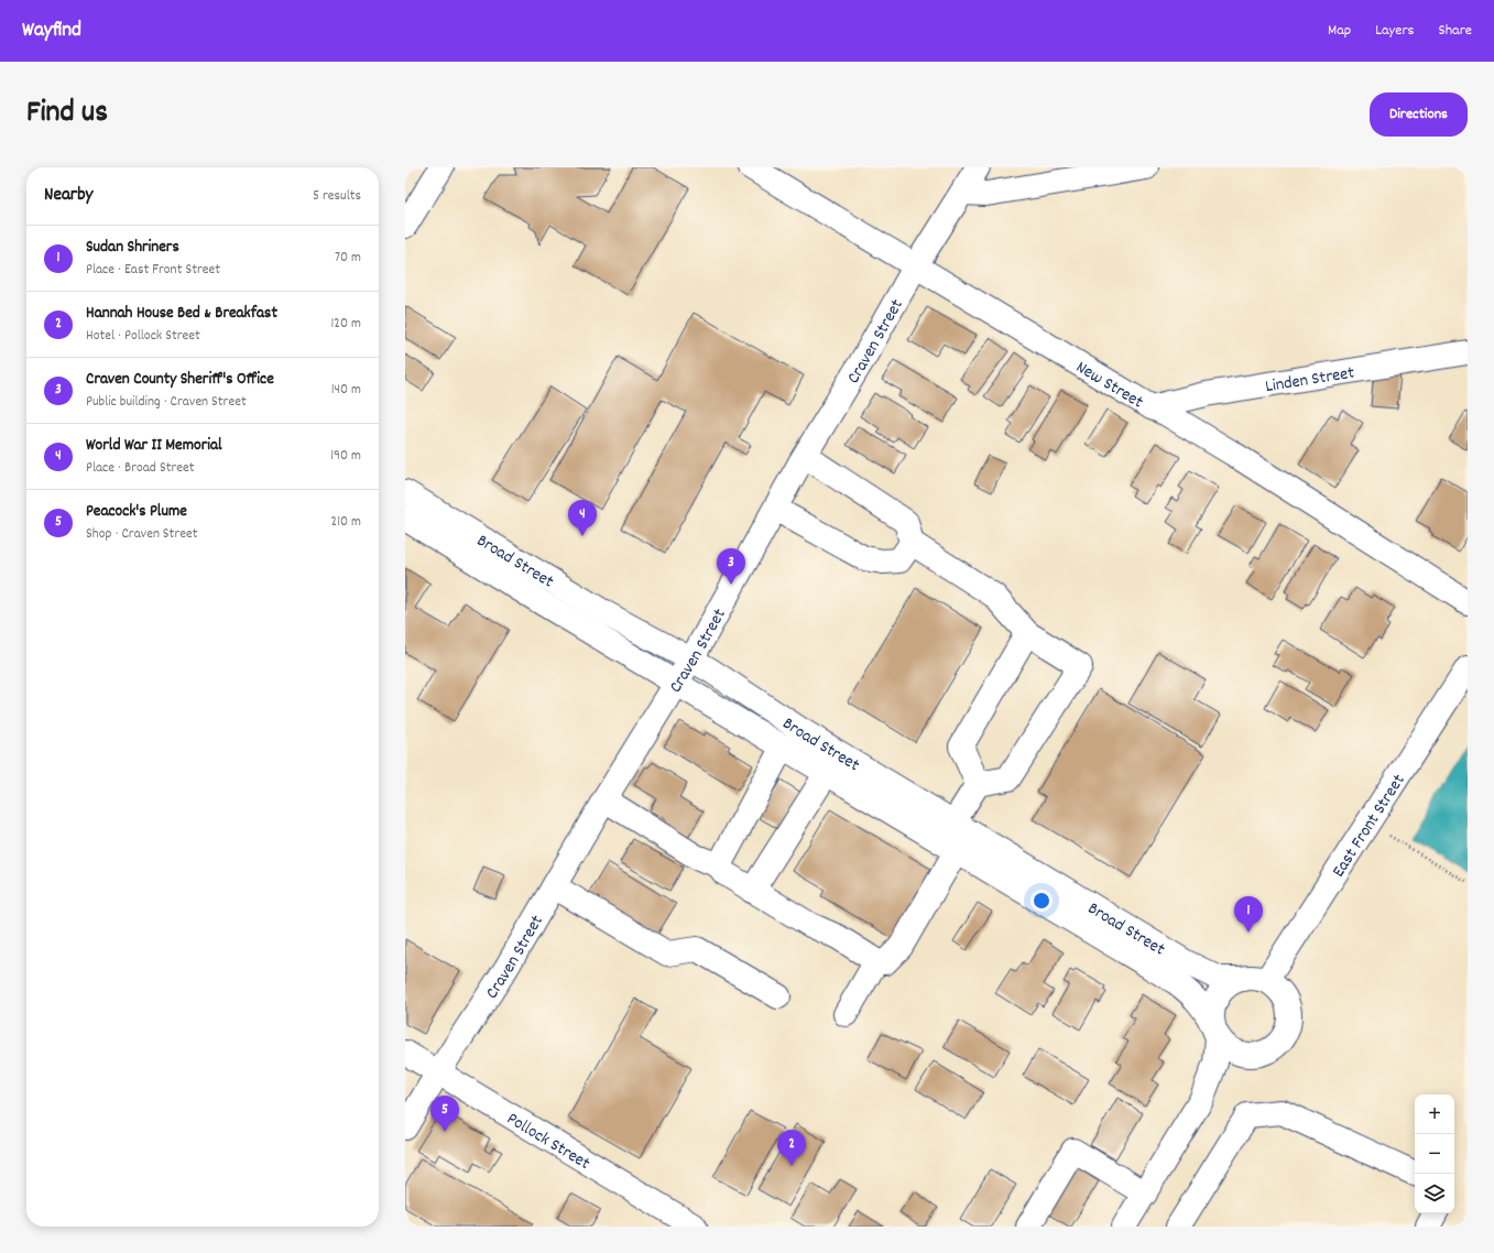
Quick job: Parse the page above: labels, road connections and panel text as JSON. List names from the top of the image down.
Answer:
{
  "streets": {
    "street": [
      "Craven Street",
      "Linden Street",
      "New Street",
      "Broad Street",
      "East Front Street",
      "Pollock Street"
    ]
  },
  "crossings": [
    ["Craven Street", "New Street"],
    ["Craven Street", "Broad Street"],
    ["Craven Street", "Pollock Street"],
    ["Linden Street", "New Street"],
    ["Broad Street", "East Front Street"]
  ],
  "page": {
    "header": "Wayfind",
    "nav": ["Map", "Layers", "Share"],
    "title": "Find us",
    "buttons": "Directions",
    "heading": ["Nearby", "5 results"],
    "list": [
      {
        "mark": "1",
        "name": "Sudan Shriners",
        "note": "Place · East Front Street",
        "value": "70 m"
      },
      {
        "mark": "2",
        "name": "Hannah House Bed & Breakfast",
        "note": "Hotel · Pollock Street",
        "value": "120 m"
      },
      {
        "mark": "3",
        "name": "Craven County Sheriff's Office",
        "note": "Public building · Craven Street",
        "value": "140 m"
      },
      {
        "mark": "4",
        "name": "World War II Memorial",
        "note": "Place · Broad Street",
        "value": "190 m"
      },
      {
        "mark": "5",
        "name": "Peacock's Plume",
        "note": "Shop · Craven Street",
        "value": "210 m"
      }
    ],
    "pins": [
      "4",
      "3",
      "1",
      "5",
      "2"
    ],
    "map_buttons": ["+", "−"]
  }
}
